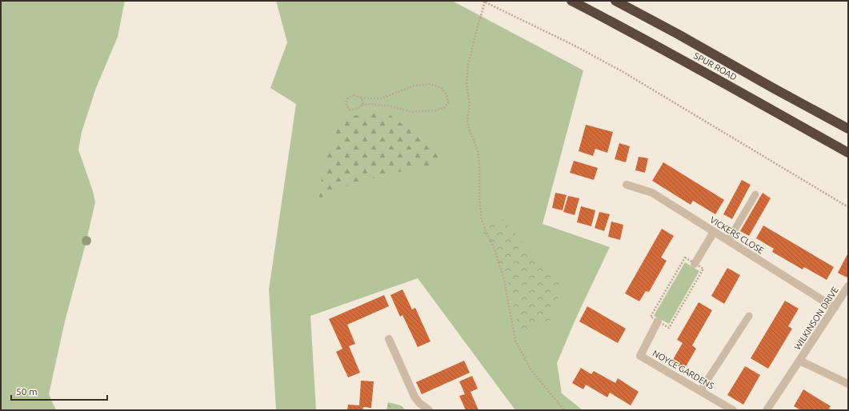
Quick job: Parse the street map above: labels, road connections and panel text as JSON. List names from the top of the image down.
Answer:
{
  "streets": {
    "highway": ["SPUR ROAD"],
    "street": ["VICKERS CLOSE", "WILKINSON DRIVE", "NOYCE GARDENS"]
  },
  "crossings": [
    ["VICKERS CLOSE", "WILKINSON DRIVE"]
  ],
  "scale_bar": "50 m"
}
